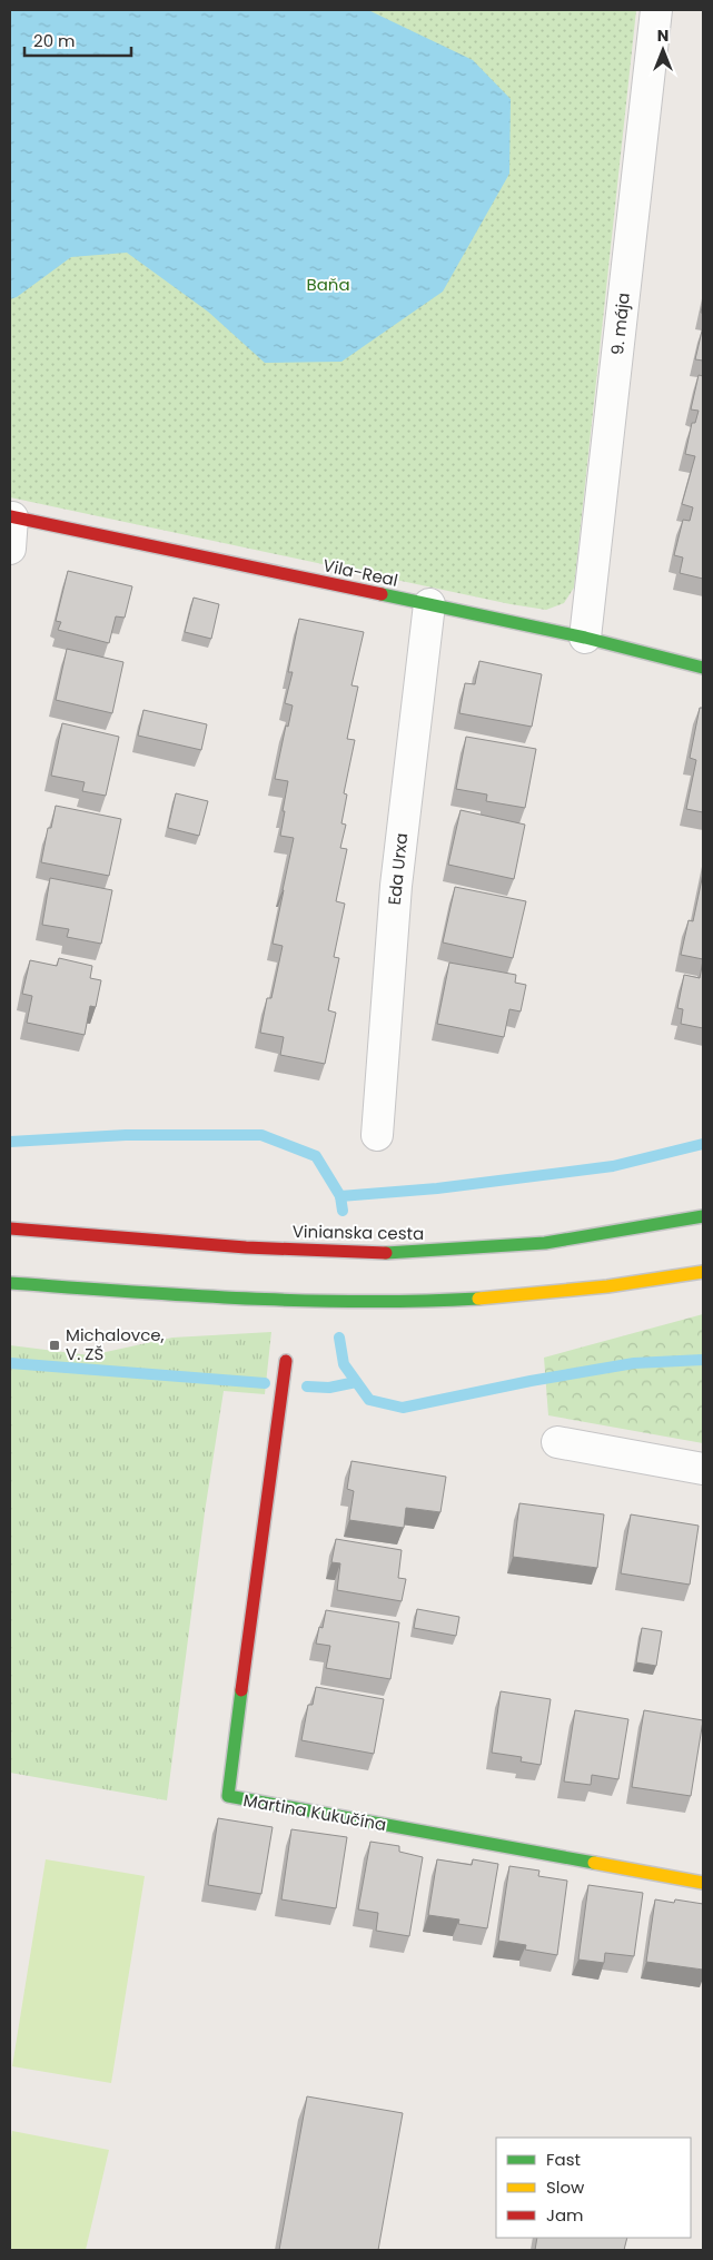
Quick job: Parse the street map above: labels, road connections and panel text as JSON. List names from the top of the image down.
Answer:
{
  "streets": {
    "street": [
      "9. mája",
      "Vila-Real",
      "Eda Urxa",
      "Vinianska cesta",
      "Martina Kukučína"
    ]
  },
  "crossings": [
    ["9. mája", "Vila-Real"],
    ["Vila-Real", "Eda Urxa"]
  ],
  "parks": ["Baňa"],
  "places": {
    "transit": ["Michalovce, V. ZŠ"]
  },
  "legend": ["Fast", "Slow", "Jam"],
  "scale_bar": "20 m",
  "north": "top"
}
